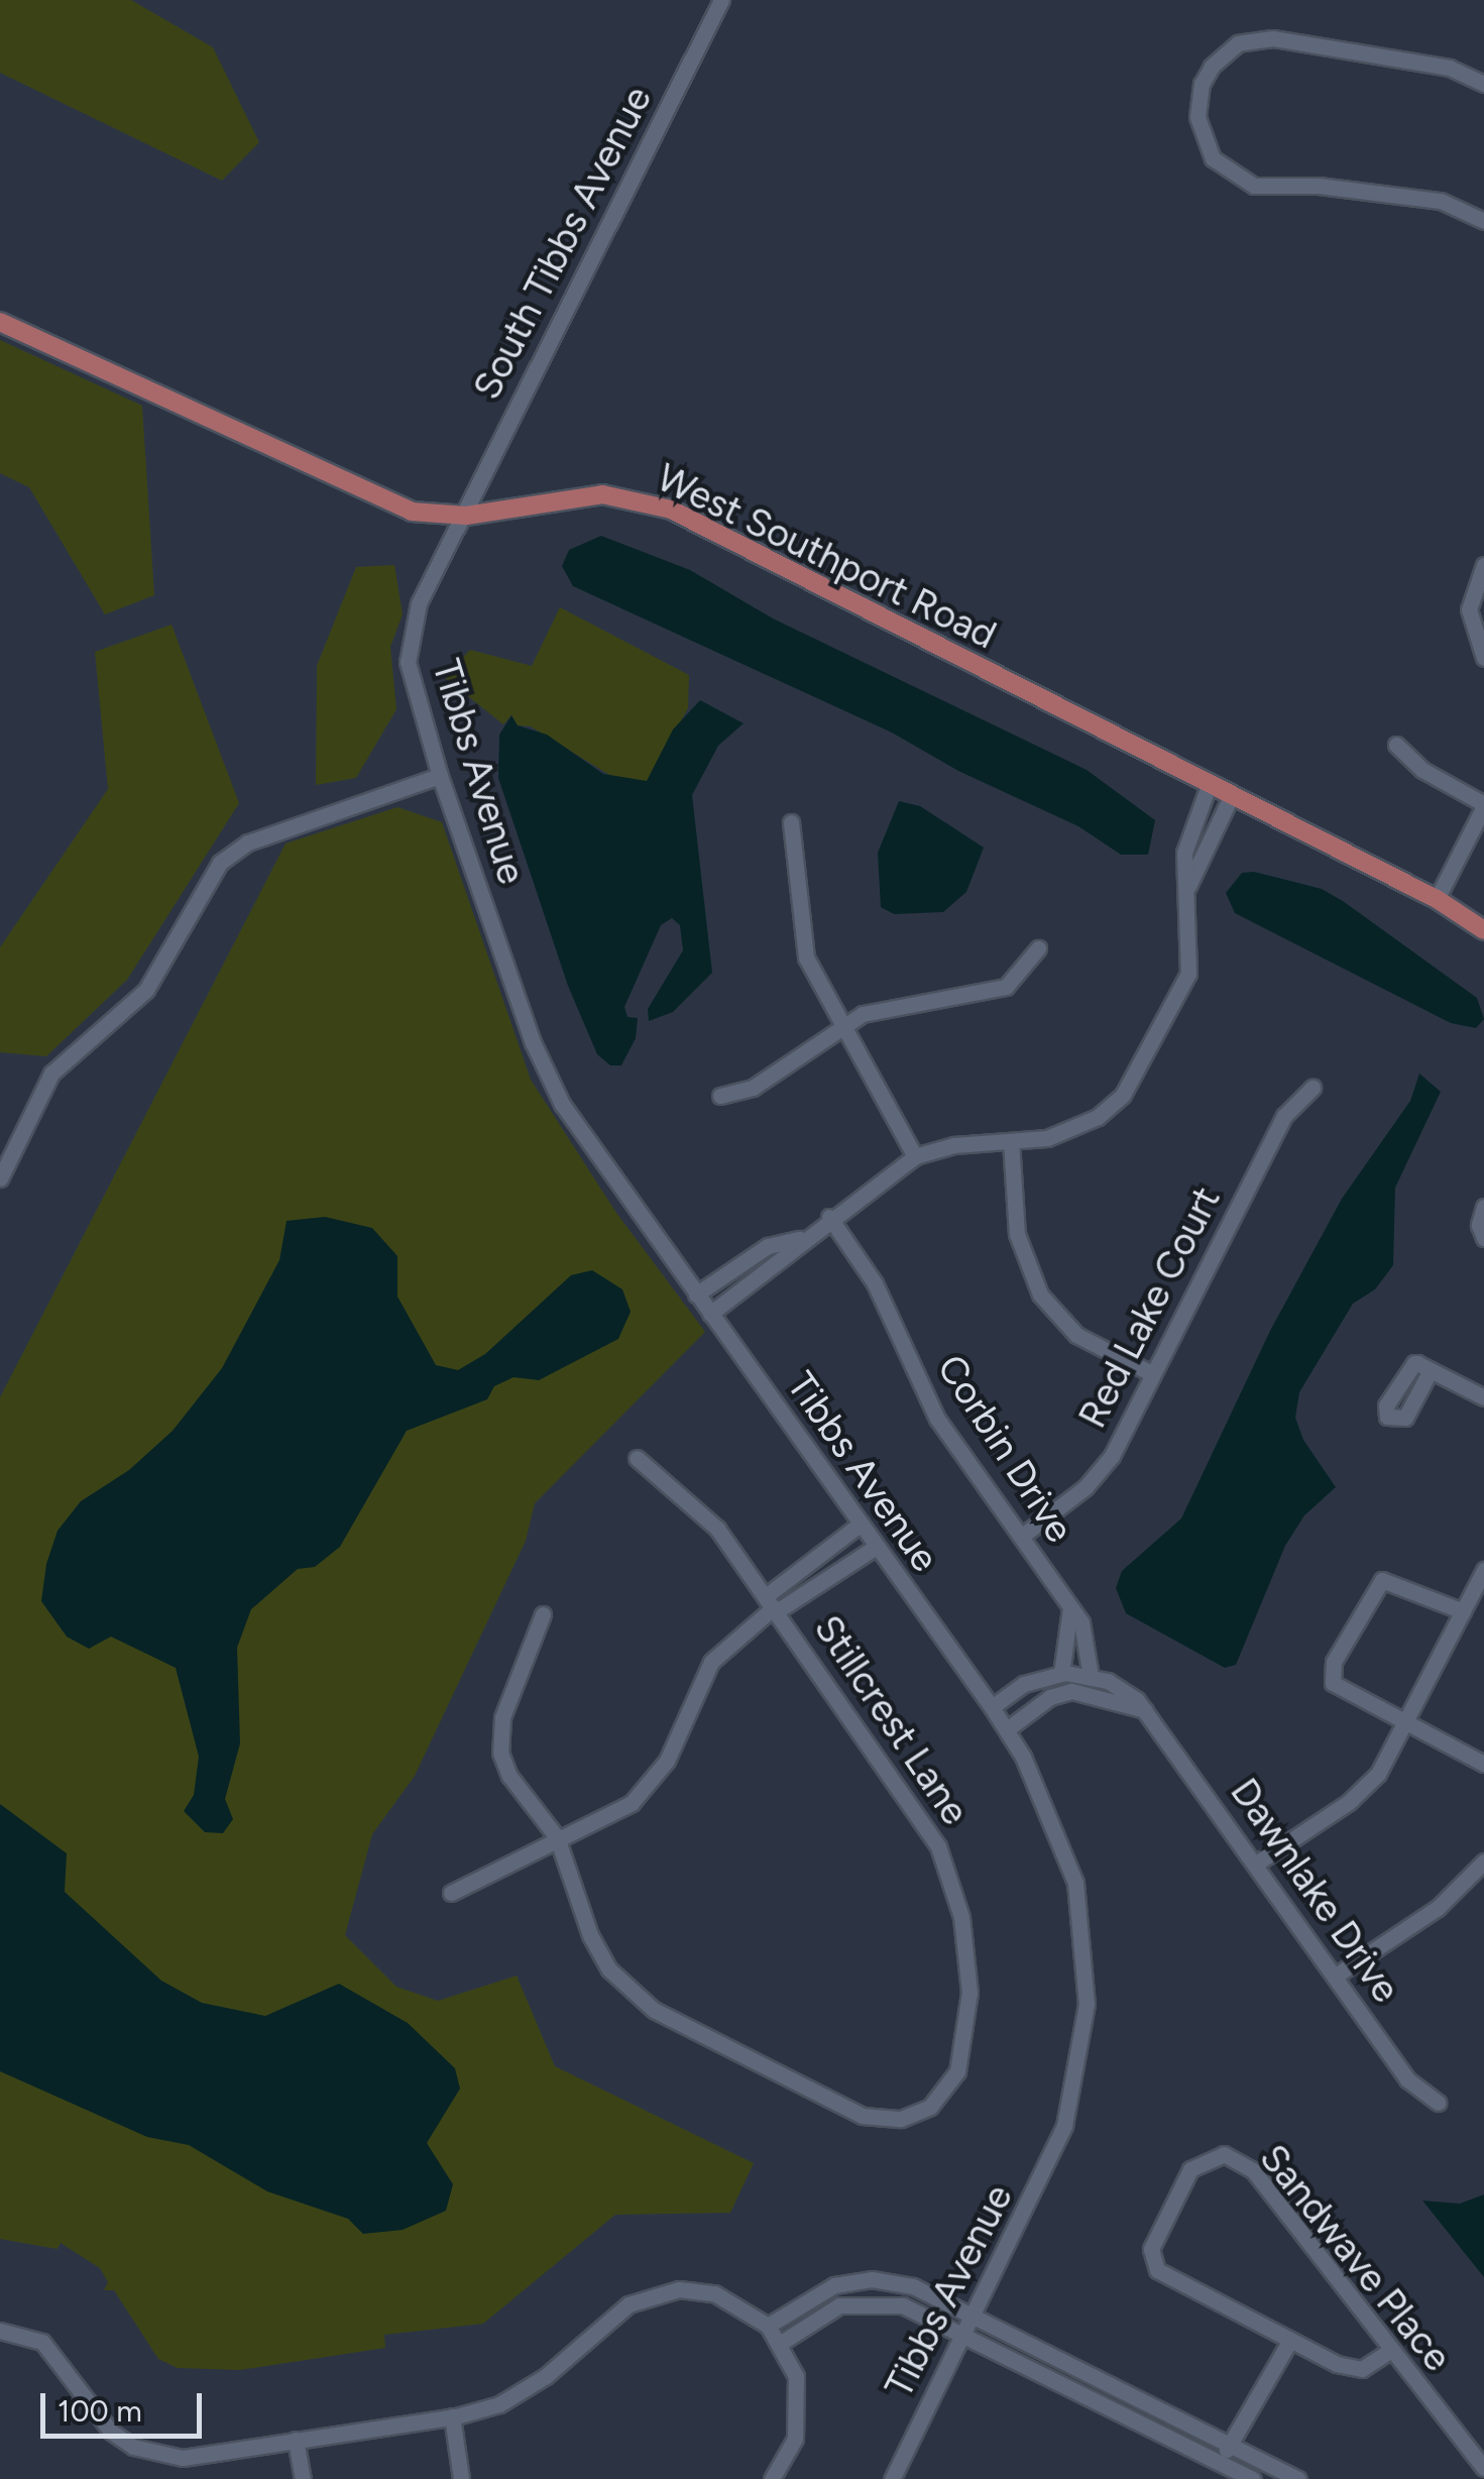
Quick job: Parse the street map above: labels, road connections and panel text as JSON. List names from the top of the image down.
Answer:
{
  "streets": {
    "main road": ["West Southport Road"],
    "street": [
      "South Tibbs Avenue",
      "Tibbs Avenue",
      "Red Lake Court",
      "Corbin Drive",
      "Stillcrest Lane",
      "Dawnlake Drive",
      "Sandwave Place"
    ]
  },
  "crossings": [
    ["South Tibbs Avenue", "West Southport Road"],
    ["South Tibbs Avenue", "Tibbs Avenue"],
    ["West Southport Road", "Tibbs Avenue"],
    ["Tibbs Avenue", "Dawnlake Drive"],
    ["Red Lake Court", "Corbin Drive"],
    ["Corbin Drive", "Dawnlake Drive"]
  ],
  "scale_bar": "100 m"
}
